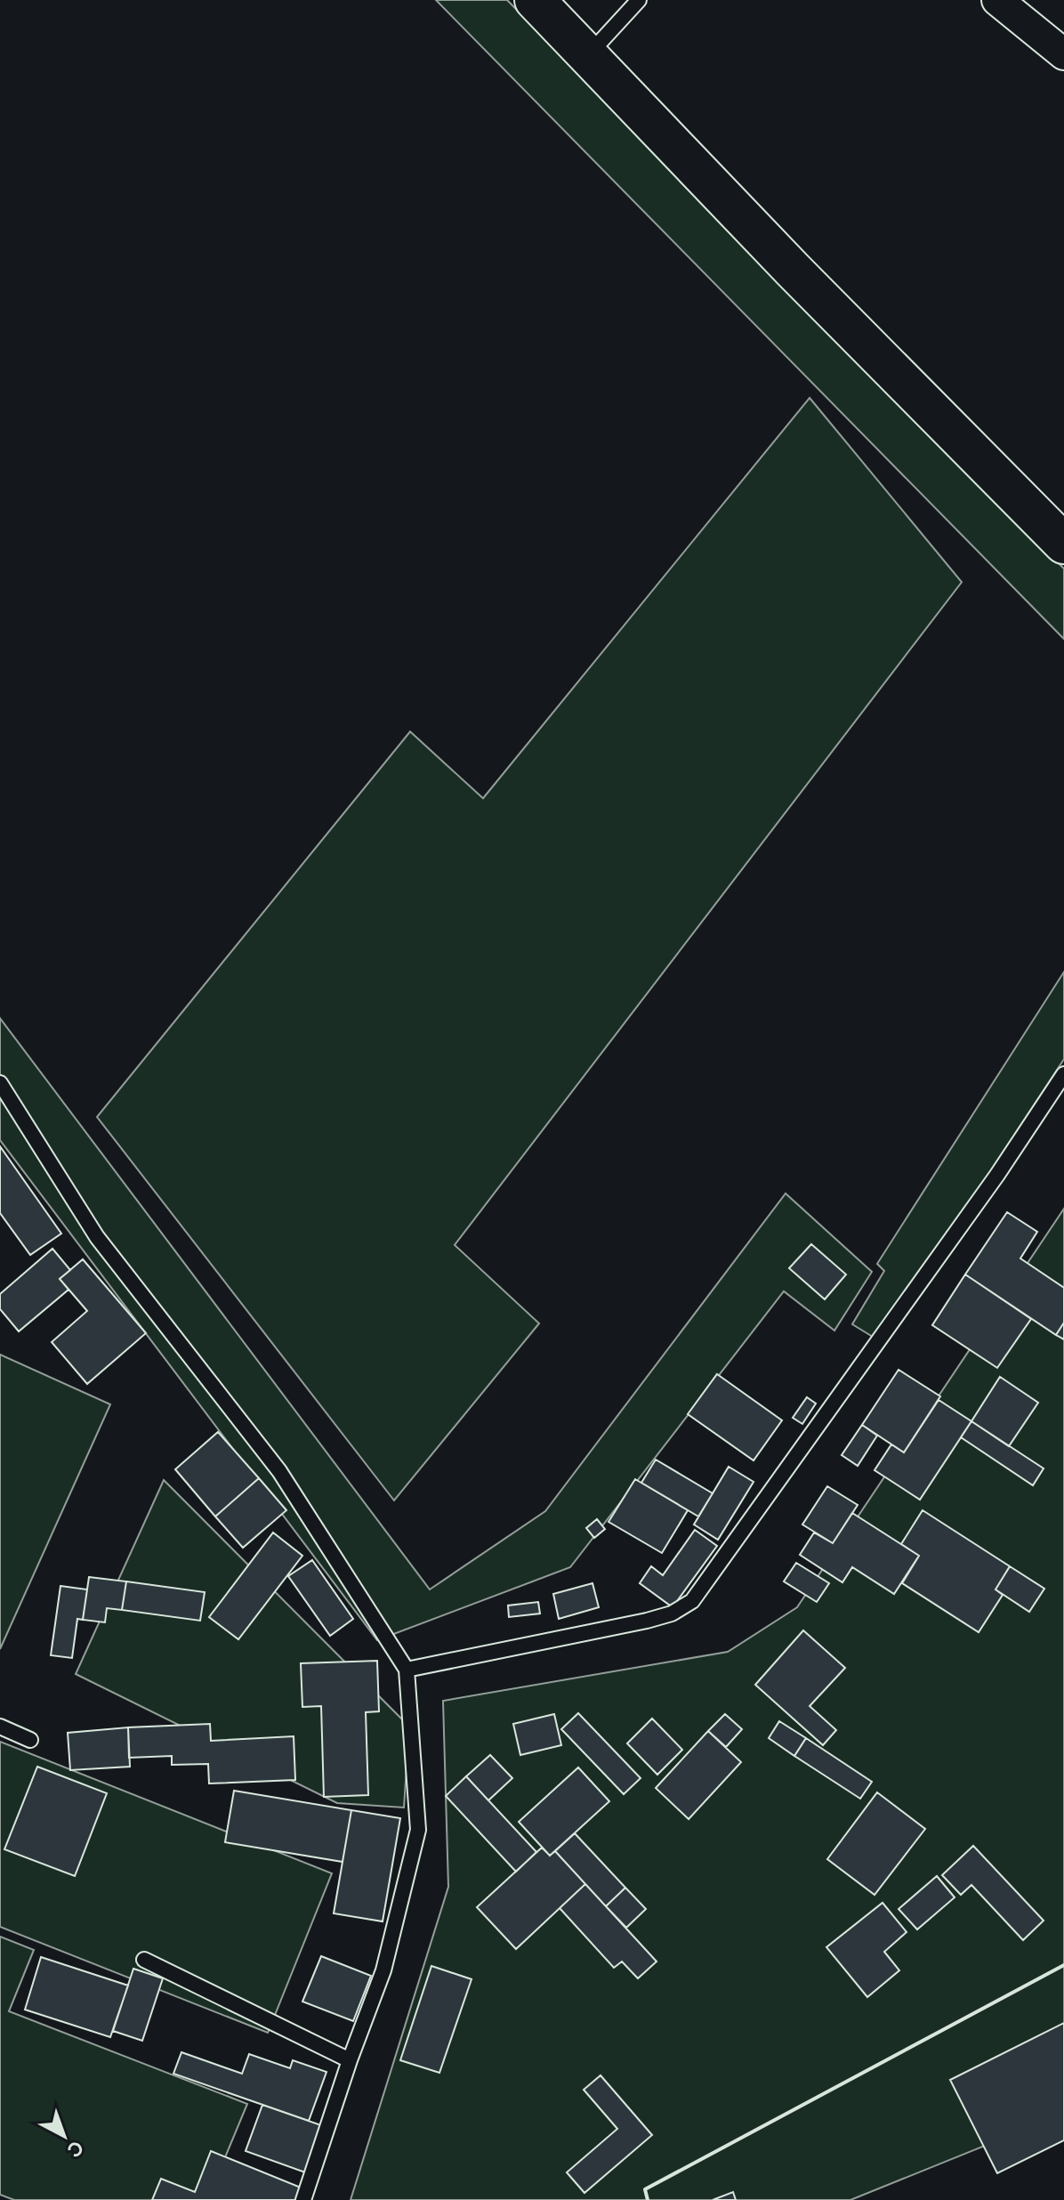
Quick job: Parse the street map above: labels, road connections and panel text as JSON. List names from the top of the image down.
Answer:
{
  "north": "bottom right"
}
